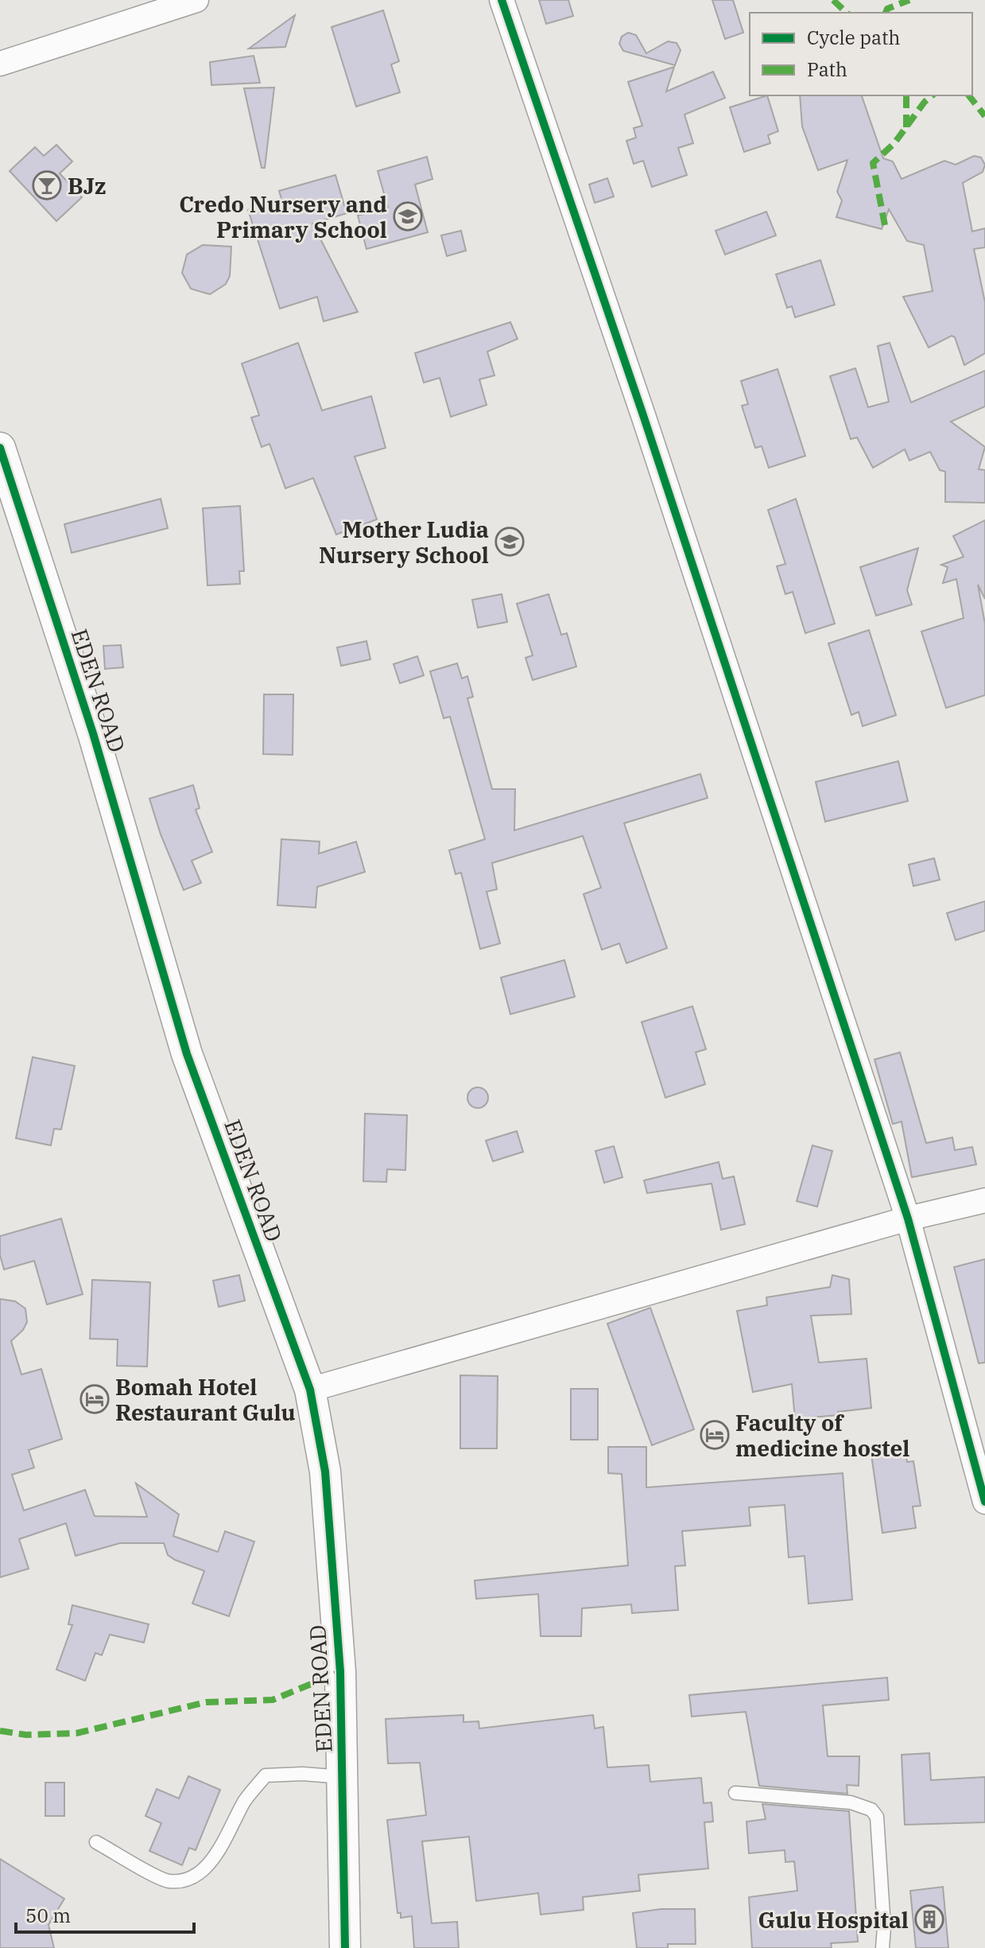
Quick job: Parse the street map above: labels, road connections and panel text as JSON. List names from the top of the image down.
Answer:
{
  "streets": {
    "street": ["EDEN ROAD"]
  },
  "places": {
    "bar": ["BJz"],
    "school or university": ["Credo Nursery and Primary School", "Mother Ludia Nursery School"],
    "hotel": ["Bomah Hotel Restaurant Gulu", "Faculty of medicine hostel"],
    "building": ["Gulu Hospital"]
  },
  "legend": ["Cycle path", "Path"],
  "scale_bar": "50 m"
}
